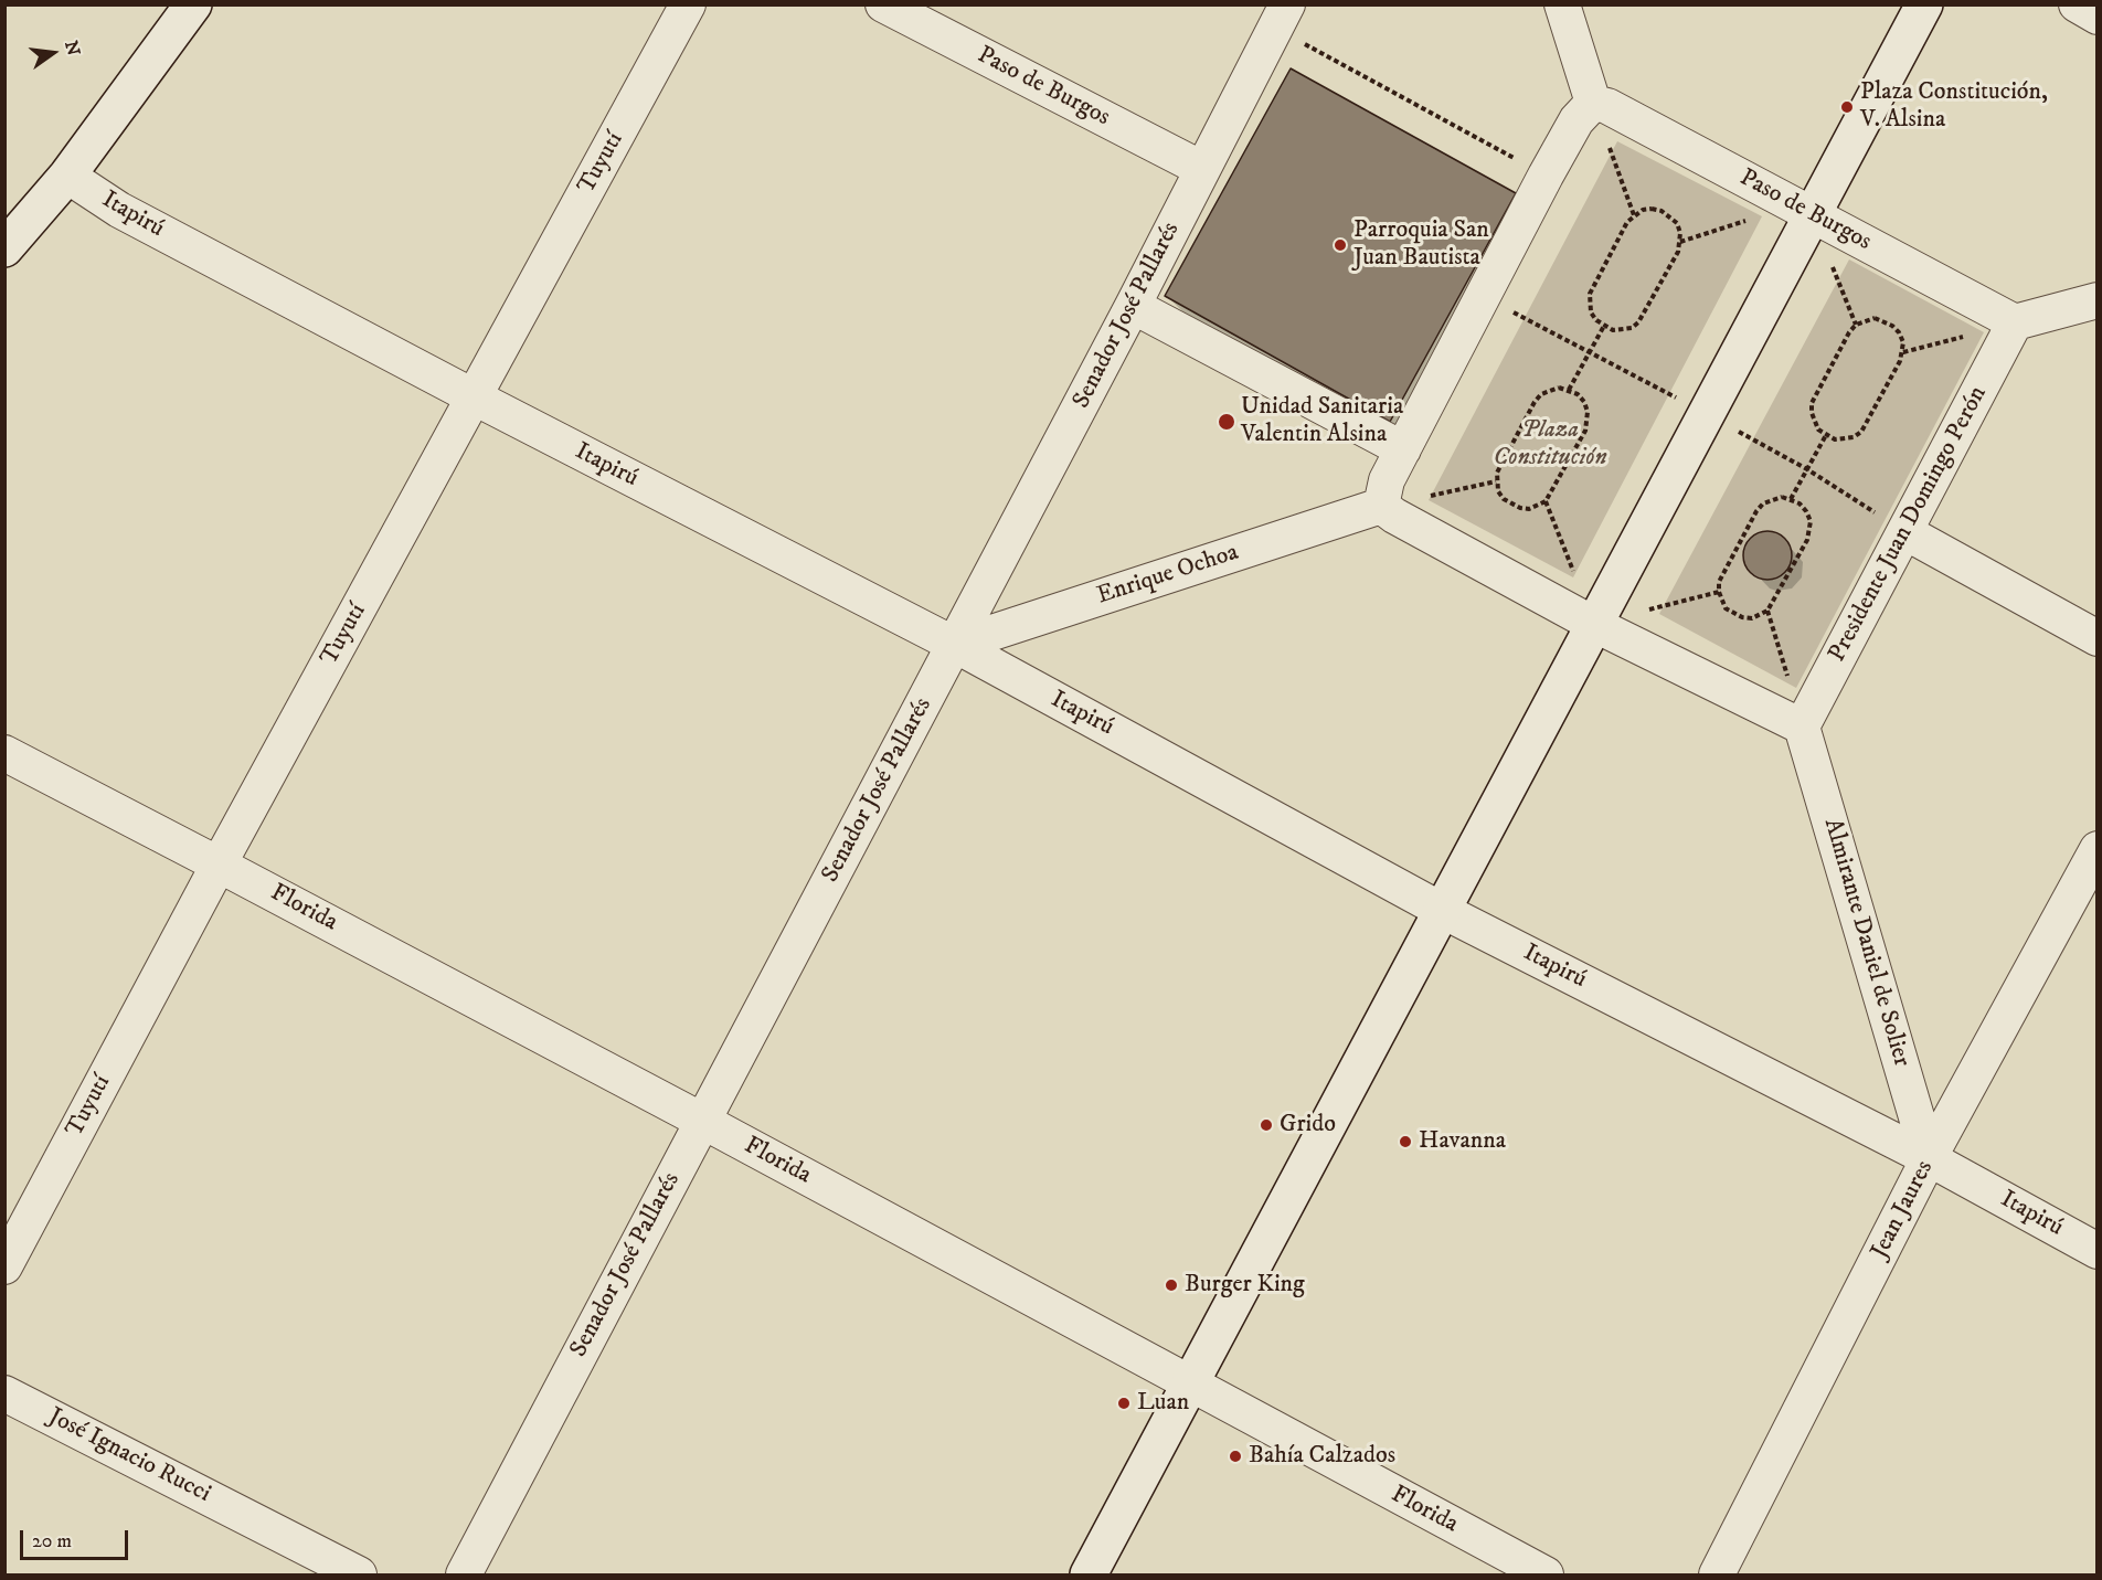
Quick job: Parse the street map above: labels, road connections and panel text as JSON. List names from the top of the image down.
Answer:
{
  "streets": {
    "street": [
      "Paso de Burgos",
      "Tuyutí",
      "Itapirú",
      "Senador José Pallarés",
      "Presidente Juan Domingo Perón",
      "Enrique Ochoa",
      "Florida",
      "Almirante Daniel de Solier",
      "Jean Jaures",
      "José Ignacio Rucci"
    ]
  },
  "crossings": [
    ["Paso de Burgos", "Senador José Pallarés"],
    ["Paso de Burgos", "Presidente Juan Domingo Perón"],
    ["Tuyutí", "Itapirú"],
    ["Tuyutí", "Florida"],
    ["Itapirú", "Senador José Pallarés"],
    ["Itapirú", "Enrique Ochoa"],
    ["Itapirú", "Almirante Daniel de Solier"],
    ["Itapirú", "Jean Jaures"],
    ["Senador José Pallarés", "Enrique Ochoa"],
    ["Senador José Pallarés", "Florida"],
    ["Presidente Juan Domingo Perón", "Almirante Daniel de Solier"],
    ["Almirante Daniel de Solier", "Jean Jaures"]
  ],
  "parks": ["Plaza Constitución"],
  "places": [
    "Plaza Constitución, V. Alsina",
    "Parroquia San Juan Bautista",
    "Unidad Sanitaria Valentin Alsina",
    "Grido",
    "Havanna",
    "Burger King",
    "Luan",
    "Bahía Calzados"
  ],
  "scale_bar": "20 m",
  "north": "right"
}
